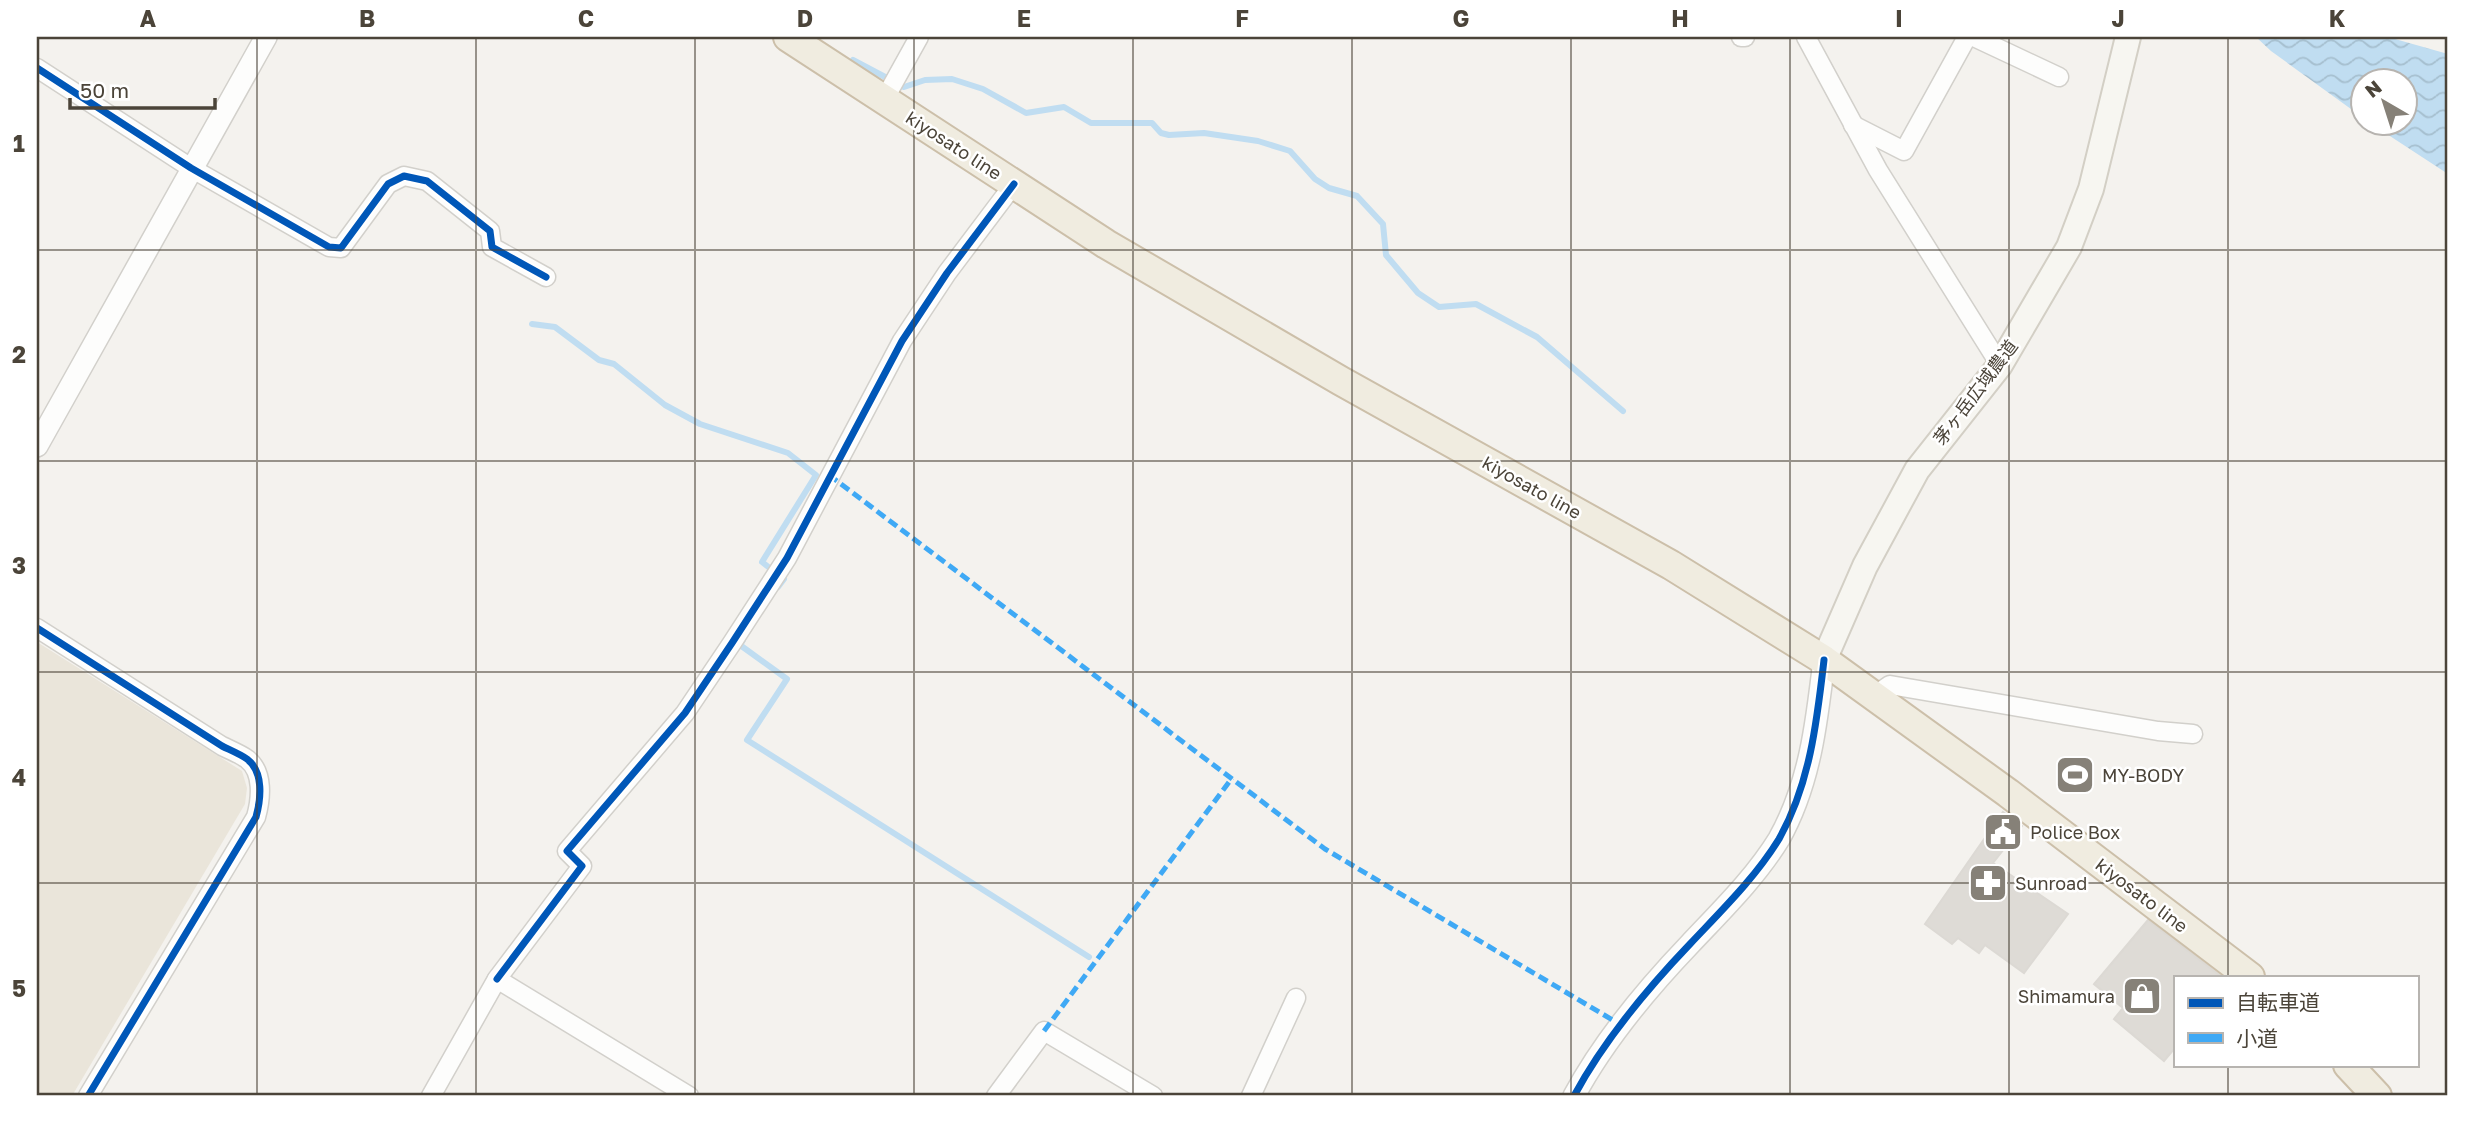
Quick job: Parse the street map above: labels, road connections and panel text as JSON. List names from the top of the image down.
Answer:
{
  "streets": {
    "highway": ["kiyosato line"],
    "main road": ["茅ヶ岳広域農道"]
  },
  "crossings": [
    ["kiyosato line", "茅ヶ岳広域農道"]
  ],
  "places": {
    "sports": ["MY-BODY"],
    "public building": ["Police Box"],
    "pharmacy": ["Sunroad"],
    "shop": ["Shimamura"]
  },
  "legend": ["自転車道", "小道"],
  "scale_bar": "50 m",
  "north": "top left",
  "grid": {
    "columns": [
      "A",
      "B",
      "C",
      "D",
      "E",
      "F",
      "G",
      "H",
      "I",
      "J",
      "K"
    ],
    "rows": [
      "1",
      "2",
      "3",
      "4",
      "5"
    ]
  }
}
